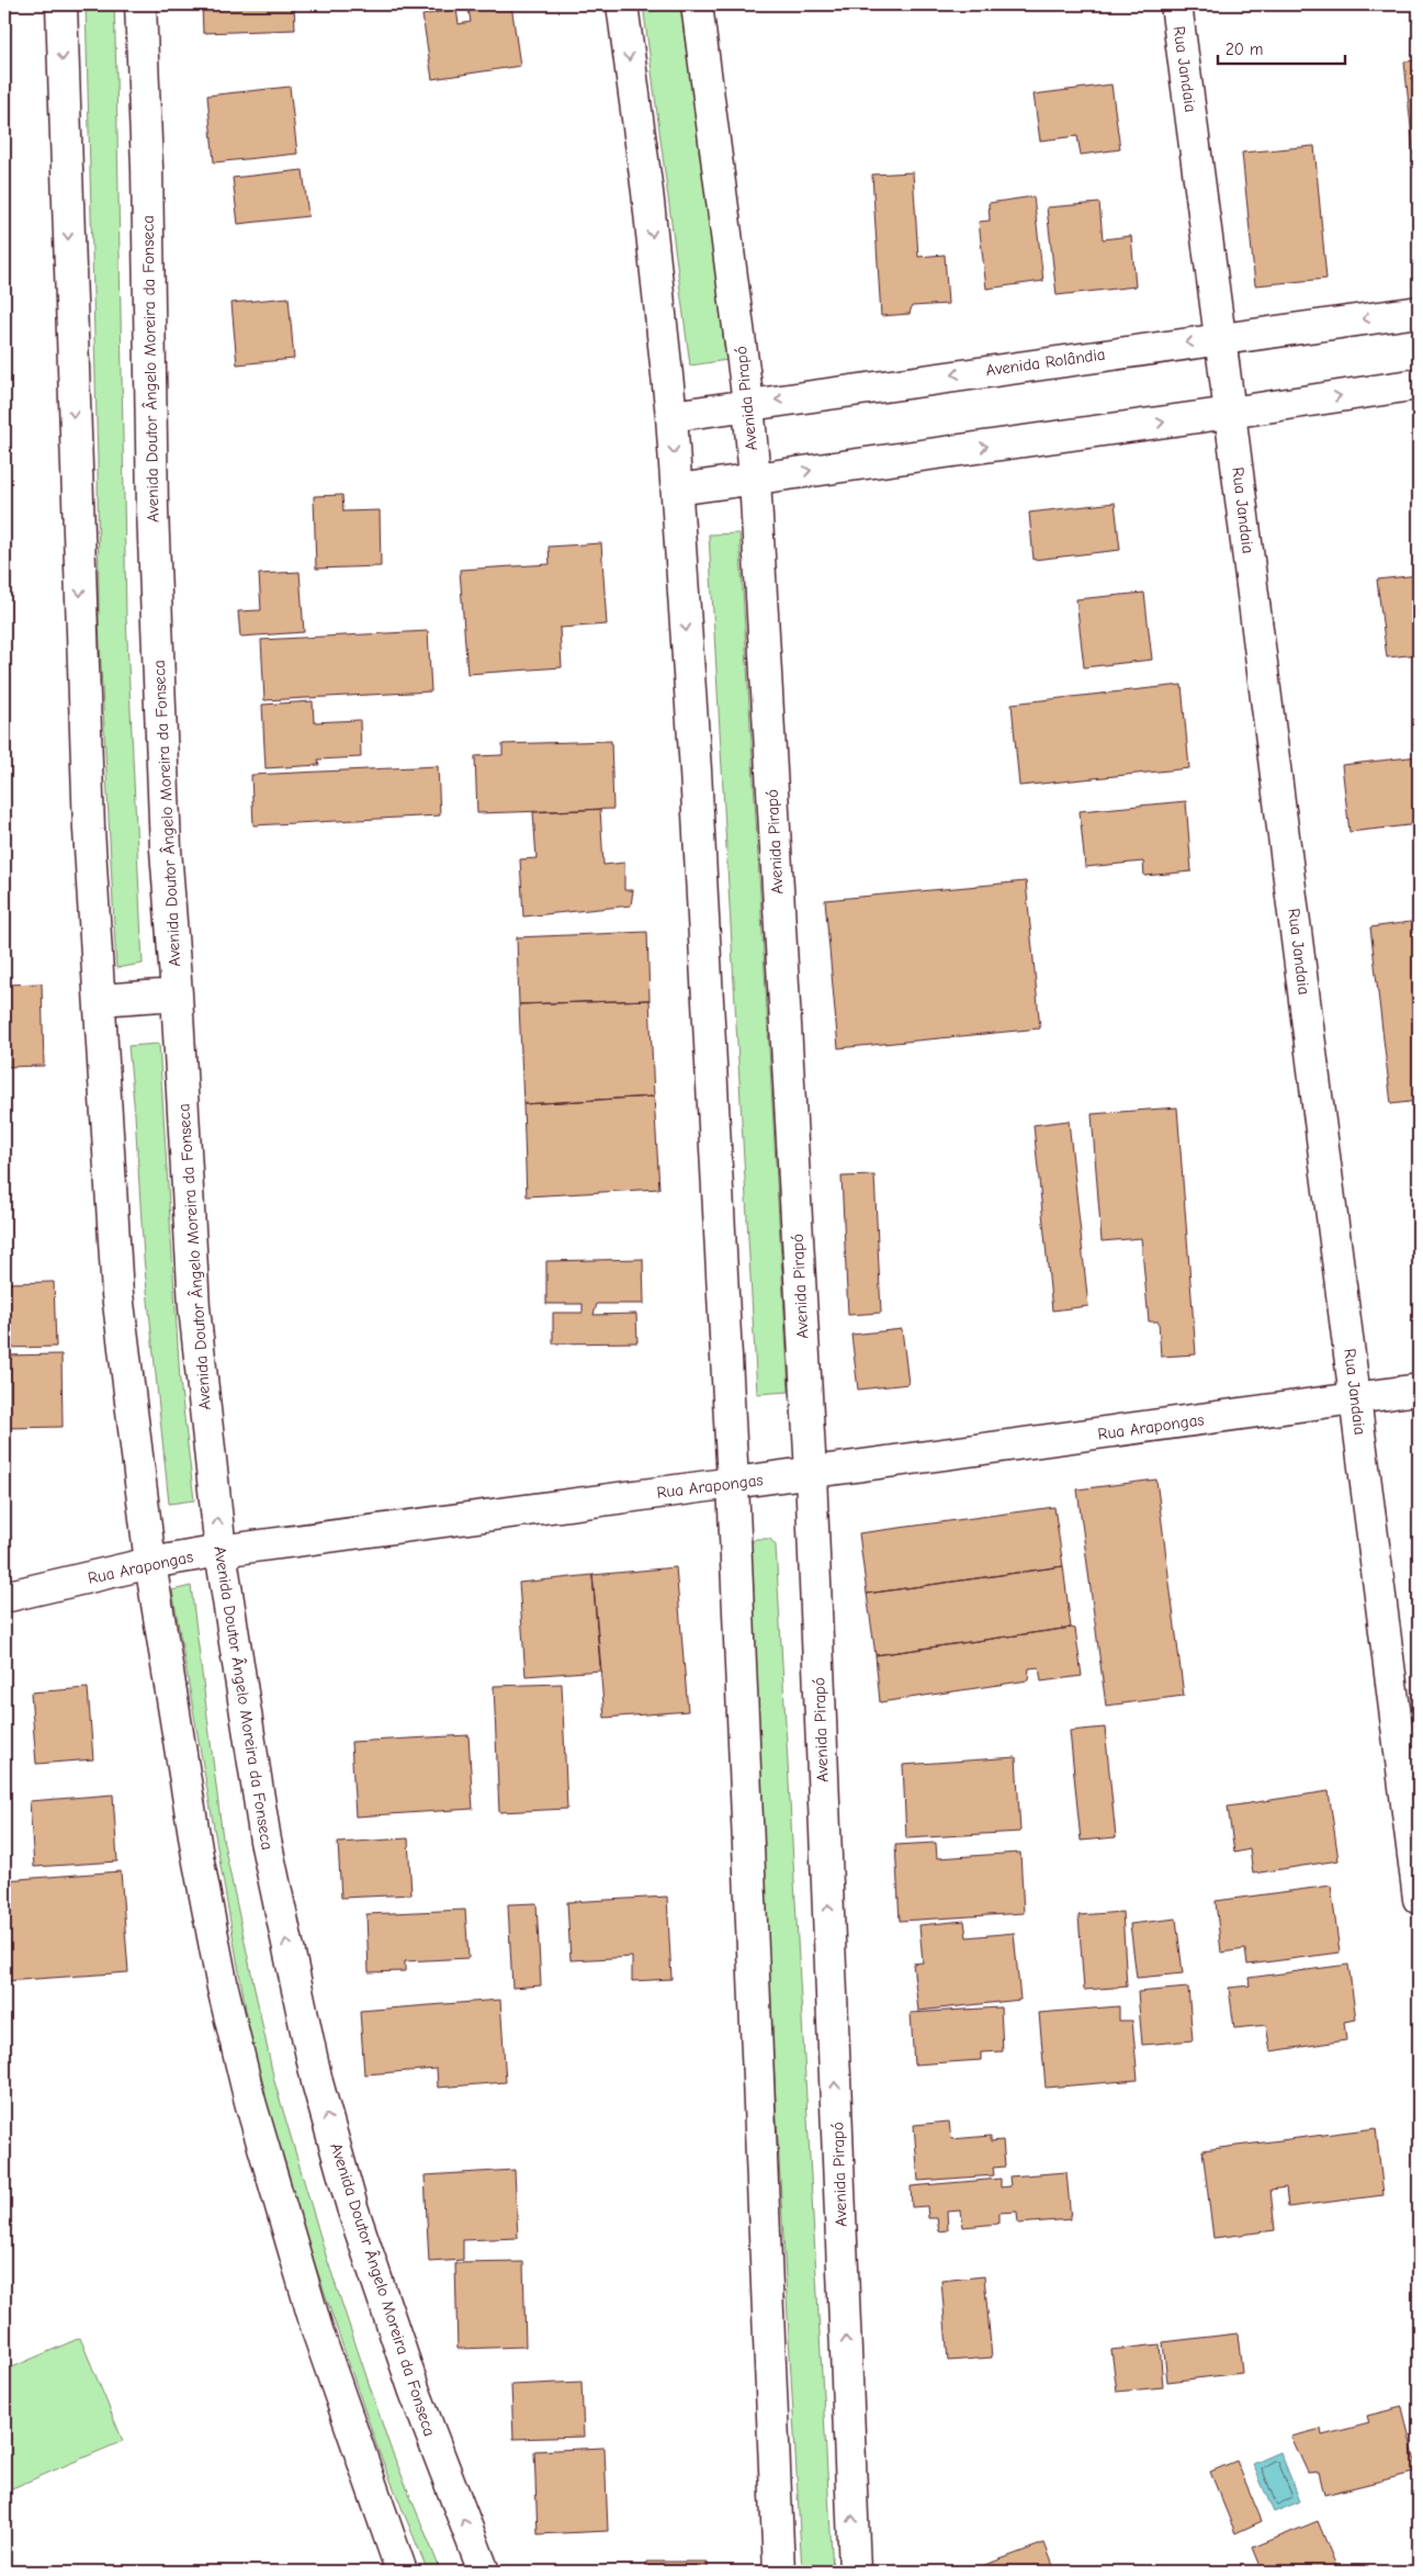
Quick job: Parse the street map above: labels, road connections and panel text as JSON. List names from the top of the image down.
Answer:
{
  "streets": {
    "street": [
      "Rua Jandaia",
      "Avenida Rolândia",
      "Avenida Doutor Ângelo Moreira da Fonseca",
      "Avenida Pirapó",
      "Rua Arapongas"
    ]
  },
  "crossings": [
    ["Rua Jandaia", "Avenida Rolândia"],
    ["Rua Jandaia", "Rua Arapongas"],
    ["Avenida Rolândia", "Avenida Pirapó"],
    ["Avenida Doutor Ângelo Moreira da Fonseca", "Rua Arapongas"],
    ["Avenida Pirapó", "Rua Arapongas"]
  ],
  "scale_bar": "20 m"
}
